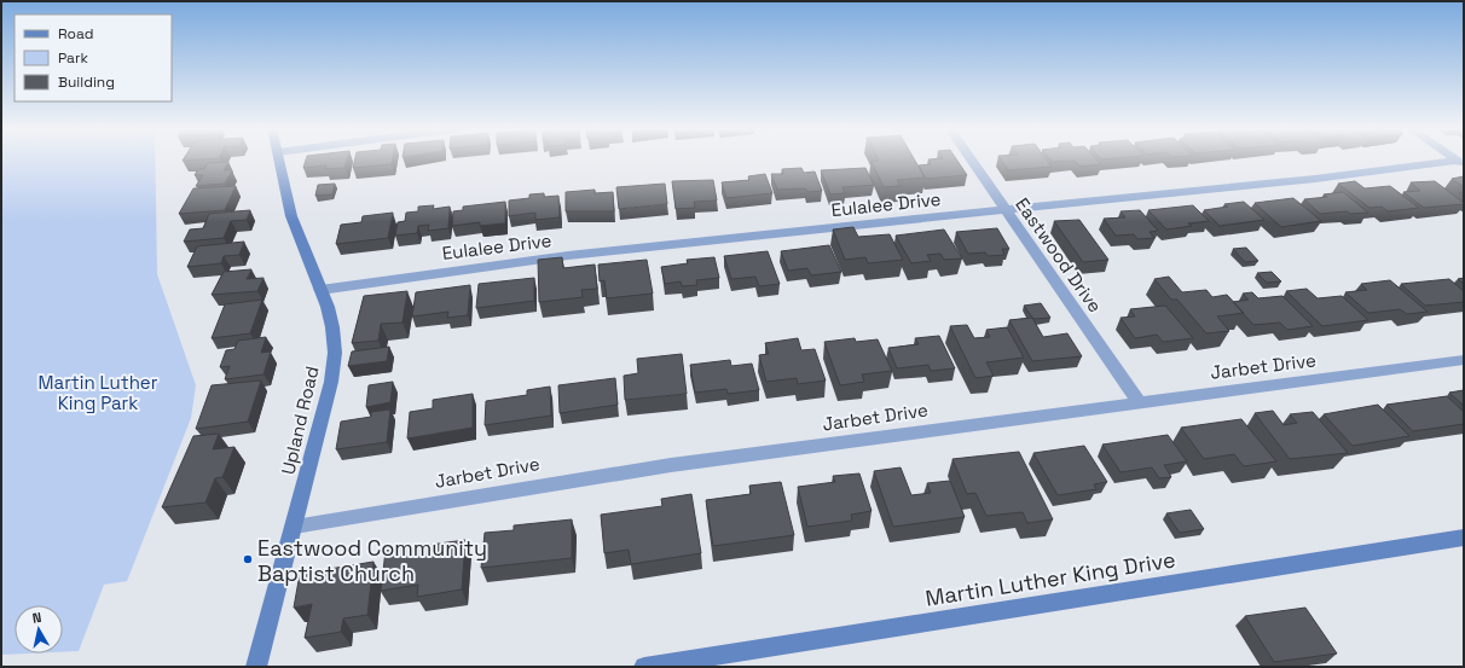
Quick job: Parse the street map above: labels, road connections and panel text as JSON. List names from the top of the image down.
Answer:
{
  "streets": {
    "street": [
      "Eulalee Drive",
      "Eastwood Drive",
      "Jarbet Drive",
      "Upland Road",
      "Martin Luther King Drive"
    ]
  },
  "crossings": [
    ["Eulalee Drive", "Eastwood Drive"],
    ["Eulalee Drive", "Upland Road"],
    ["Eastwood Drive", "Jarbet Drive"],
    ["Jarbet Drive", "Upland Road"]
  ],
  "parks": ["Martin Luther King Park"],
  "places": ["Eastwood Community Baptist Church"],
  "legend": ["Road", "Park", "Building"],
  "north": "top"
}
